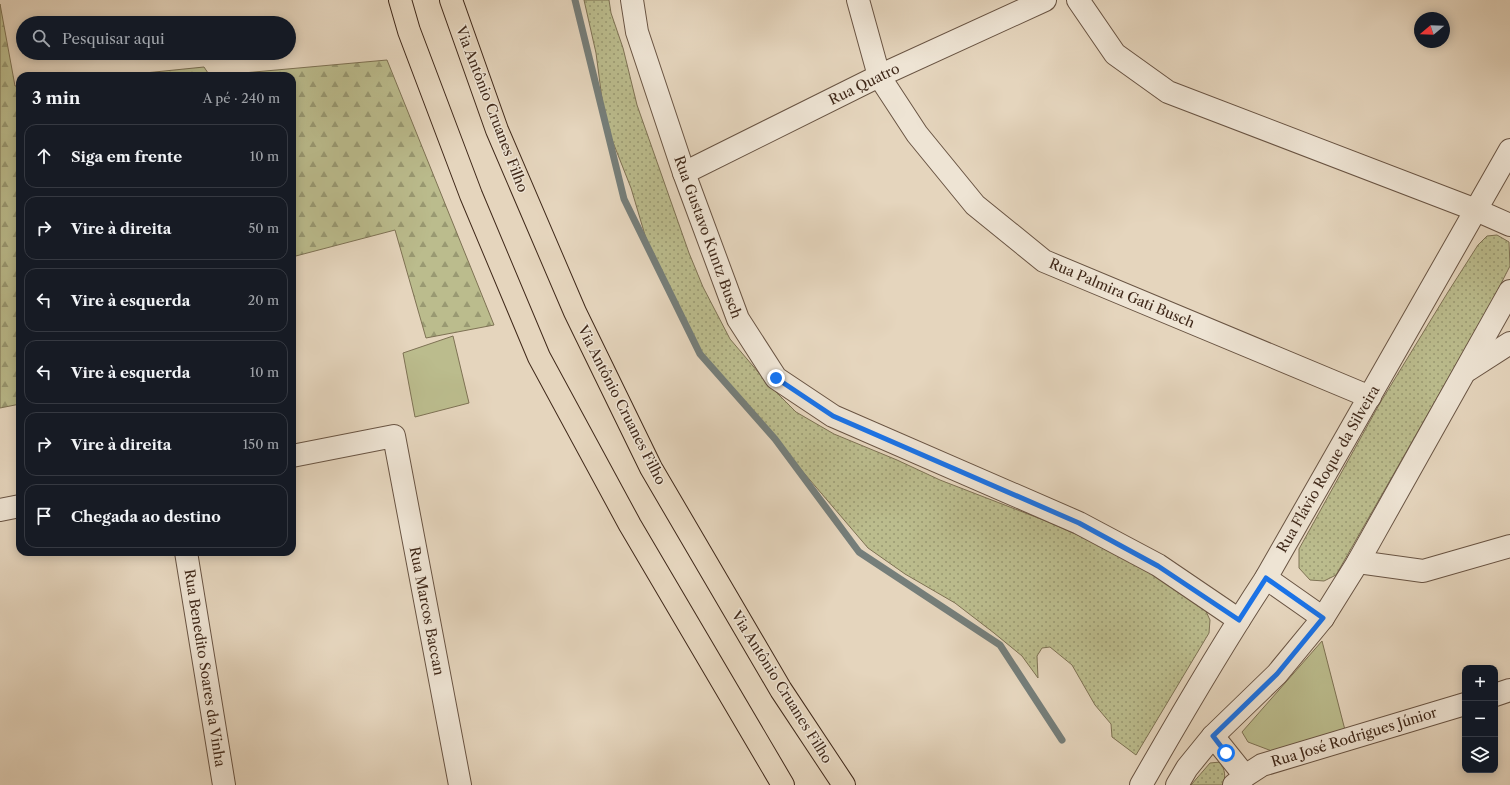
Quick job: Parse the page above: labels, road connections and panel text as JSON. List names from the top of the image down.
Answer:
{
  "streets": {
    "main road": ["Via Antônio Cruanes Filho"],
    "street": [
      "Rua Quatro",
      "Rua Gustavo Kuntz Busch",
      "Rua Palmira Gati Busch",
      "Rua Flávio Roque da Silveira",
      "Rua Marcos Baccan",
      "Rua Benedito Soares da Vinha",
      "Rua José Rodrigues Júnior"
    ]
  },
  "crossings": [
    ["Rua Quatro", "Rua Gustavo Kuntz Busch"],
    ["Rua Quatro", "Rua Palmira Gati Busch"],
    ["Rua Gustavo Kuntz Busch", "Rua Flávio Roque da Silveira"],
    ["Rua Palmira Gati Busch", "Rua Flávio Roque da Silveira"]
  ],
  "north": "left",
  "page": {
    "search": "Pesquisar aqui",
    "heading": ["3 min", "A pé · 240 m"],
    "list": [
      ["Siga em frente", "10 m"],
      ["Vire à direita", "50 m"],
      ["Vire à esquerda", "20 m"],
      ["Vire à esquerda", "10 m"],
      ["Vire à direita", "150 m"],
      "Chegada ao destino"
    ],
    "map_buttons": ["+", "−"]
  }
}
